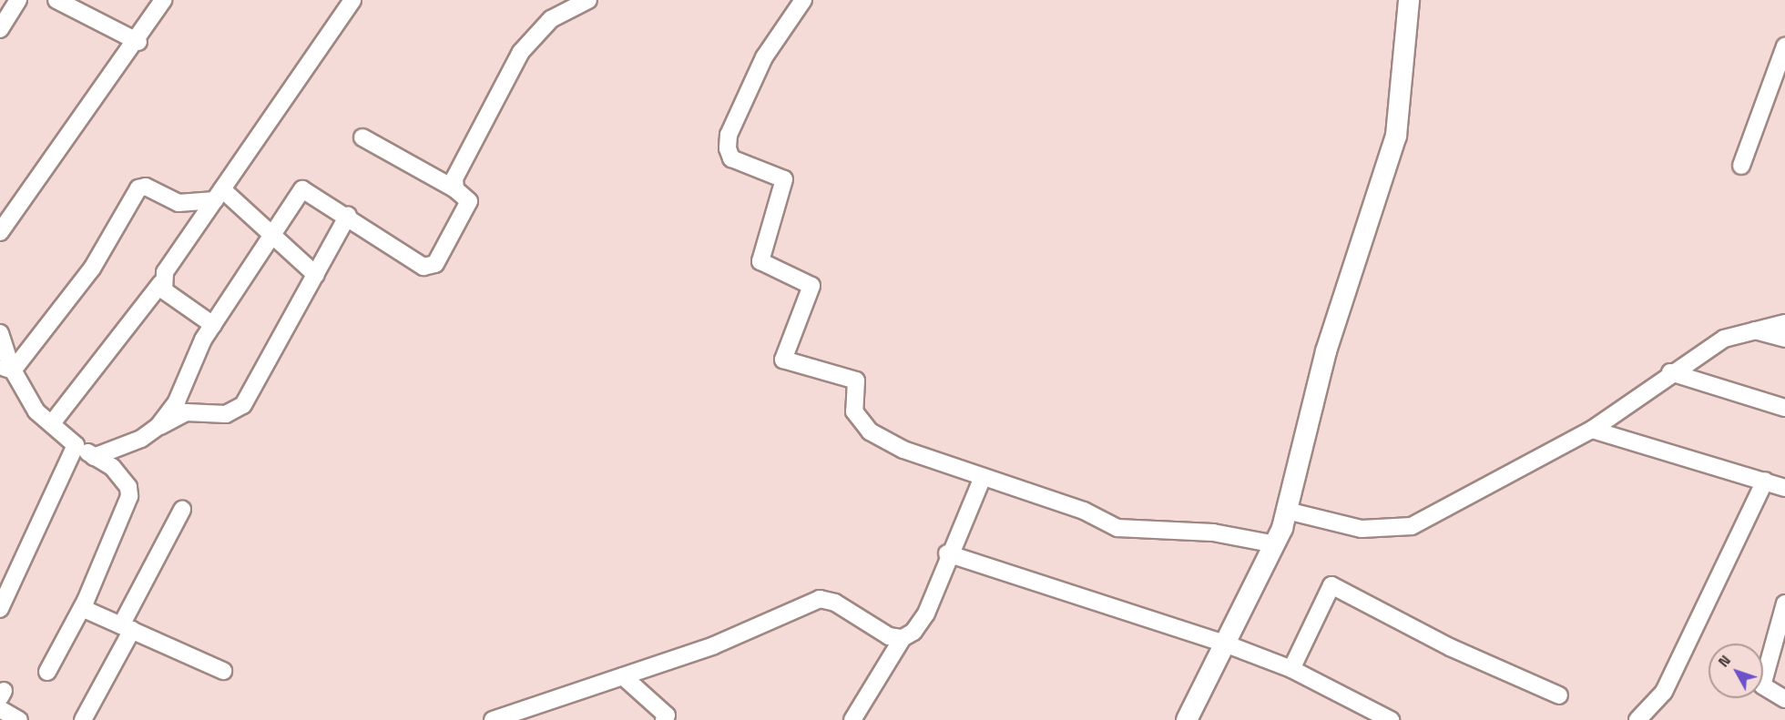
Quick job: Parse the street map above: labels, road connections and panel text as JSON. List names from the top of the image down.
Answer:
{
  "north": "top left"
}
